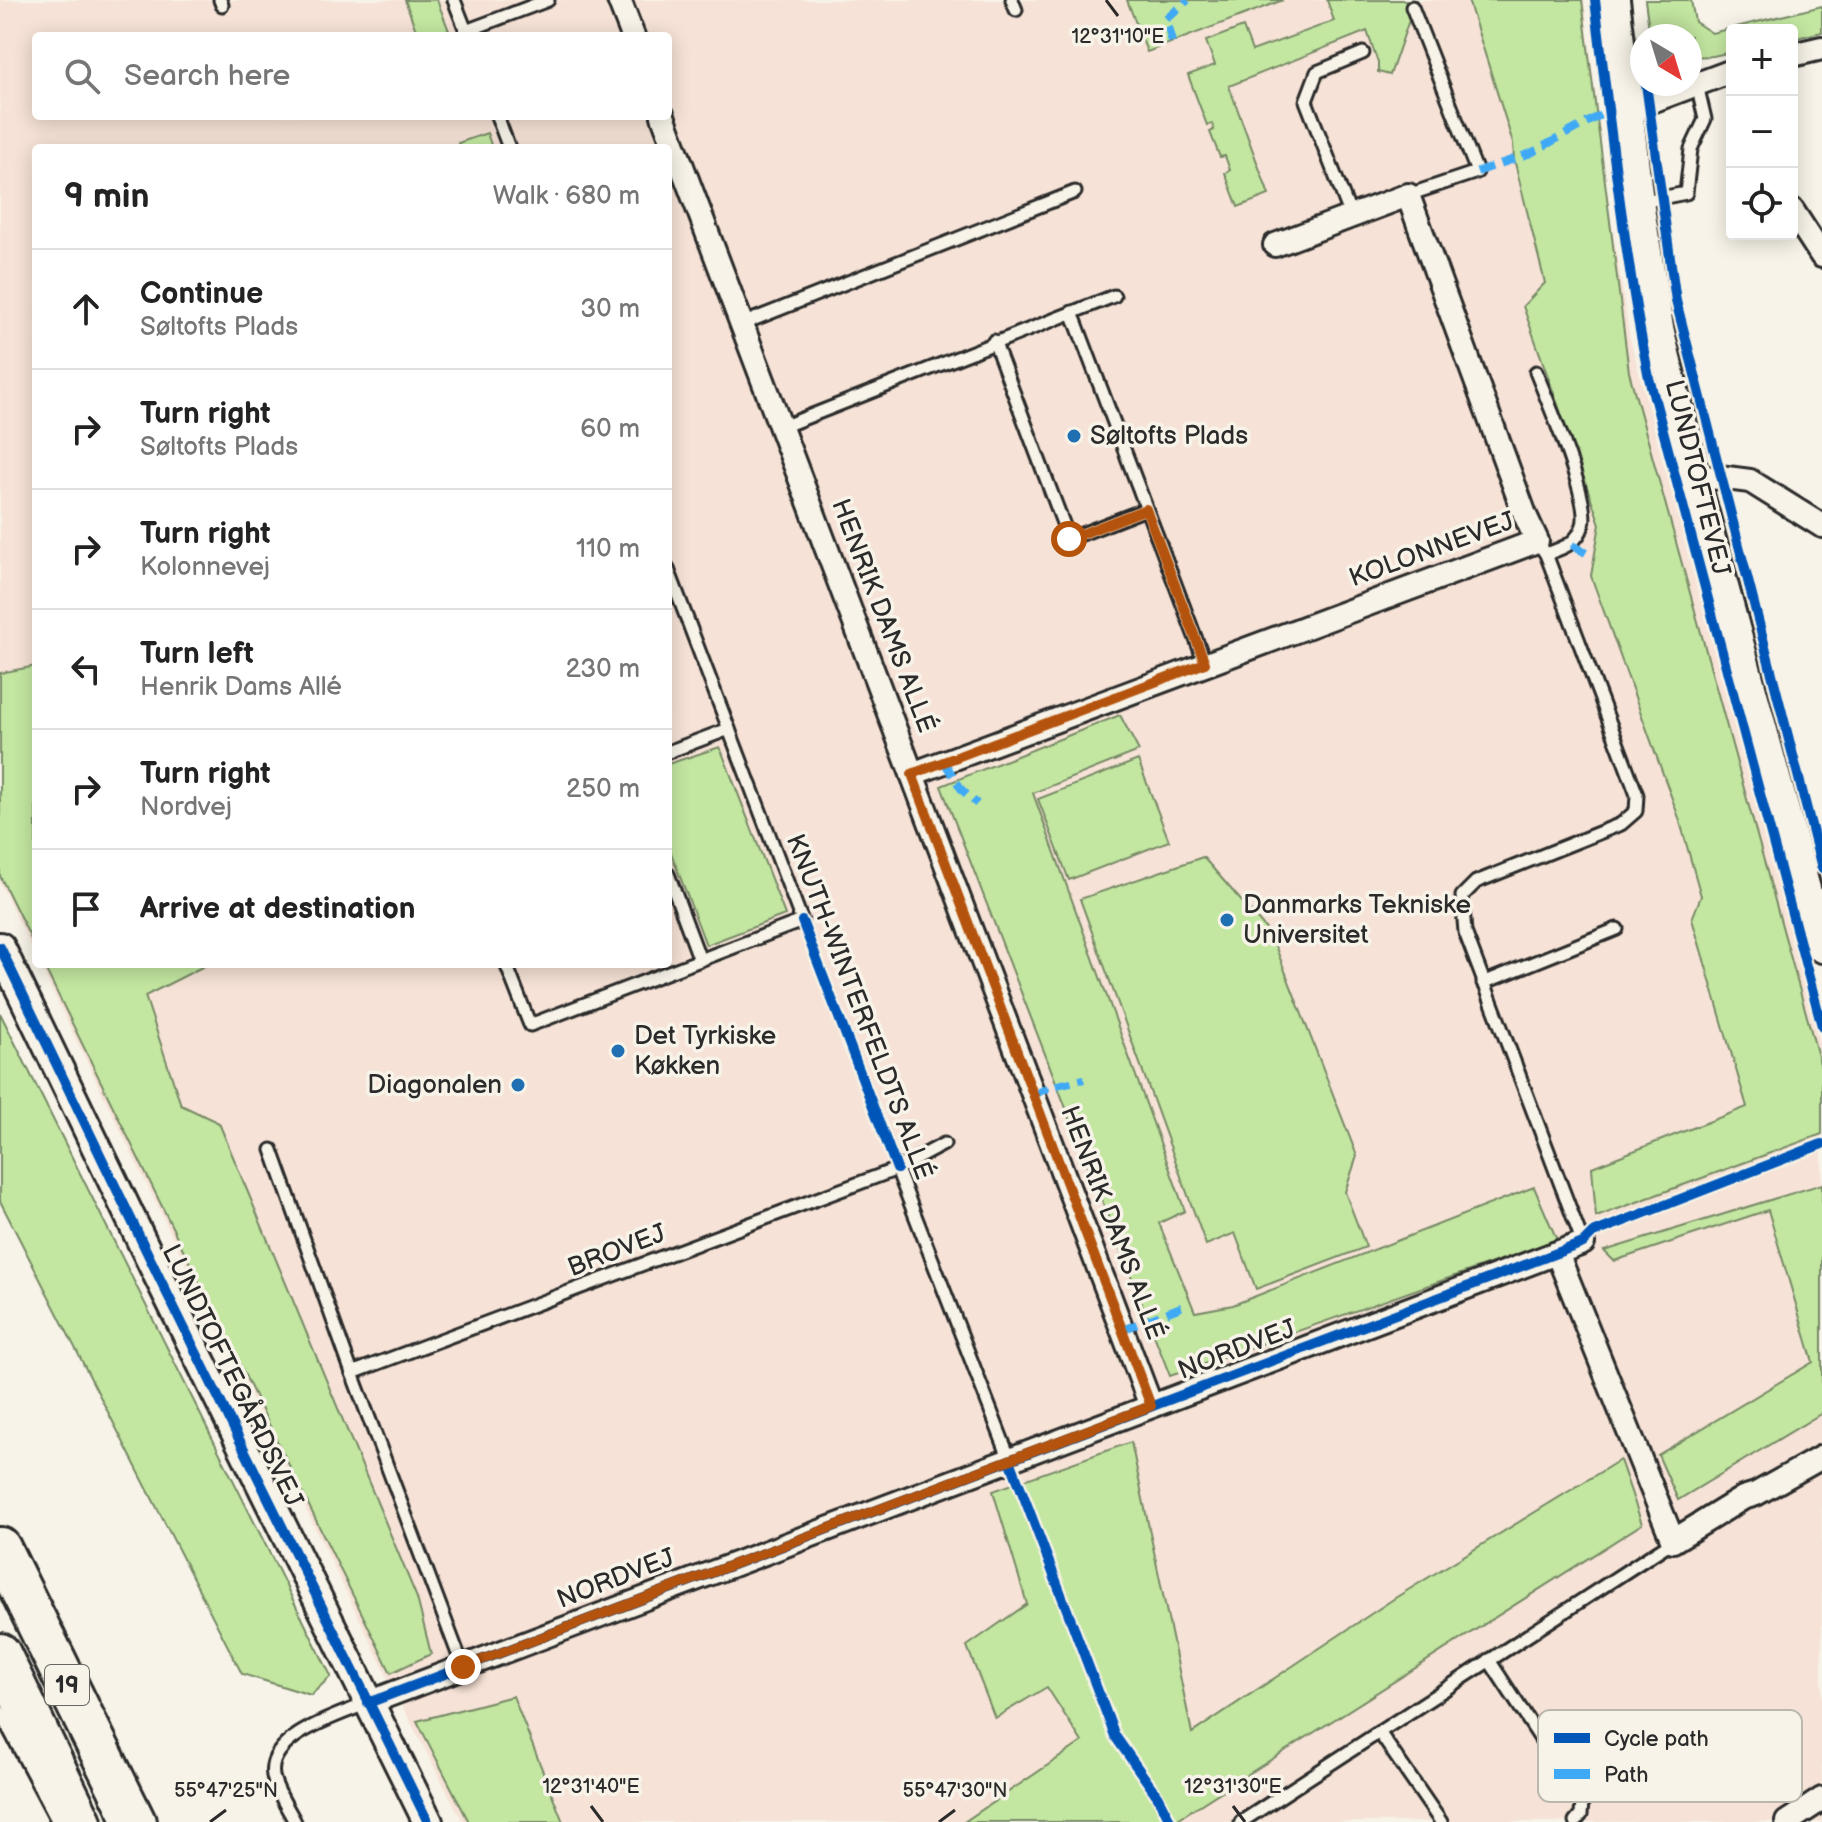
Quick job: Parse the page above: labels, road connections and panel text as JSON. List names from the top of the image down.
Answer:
{
  "streets": {
    "highway": ["19"],
    "street": [
      "LUNDTOFTEVEJ",
      "KOLONNEVEJ",
      "HENRIK DAMS ALLÉ",
      "NORDVEJ",
      "LUNDTOFTEGÅRDSVEJ"
    ],
    "lane": ["KNUTH-WINTERFELDTS ALLÉ", "BROVEJ"]
  },
  "crossings": [
    ["KOLONNEVEJ", "HENRIK DAMS ALLÉ"],
    ["HENRIK DAMS ALLÉ", "NORDVEJ"],
    ["KNUTH-WINTERFELDTS ALLÉ", "BROVEJ"],
    ["KNUTH-WINTERFELDTS ALLÉ", "NORDVEJ"],
    ["NORDVEJ", "LUNDTOFTEGÅRDSVEJ"]
  ],
  "places": [
    "Søltofts Plads",
    "Danmarks Tekniske Universitet",
    "Det Tyrkiske Køkken",
    "Diagonalen"
  ],
  "legend": ["Cycle path", "Path"],
  "north": "bottom right",
  "page": {
    "map_buttons": ["+", "−"],
    "search": "Search here",
    "heading": ["9 min", "Walk · 680 m"],
    "list": [
      ["Continue", "Søltofts Plads", "30 m"],
      ["Turn right", "Søltofts Plads", "60 m"],
      ["Turn right", "Kolonnevej", "110 m"],
      ["Turn left", "Henrik Dams Allé", "230 m"],
      ["Turn right", "Nordvej", "250 m"],
      "Arrive at destination"
    ]
  },
  "coordinates": [
    "12°31'10\"E",
    "12°31'40\"E",
    "12°31'30\"E",
    "55°47'25\"N",
    "55°47'30\"N"
  ]
}
